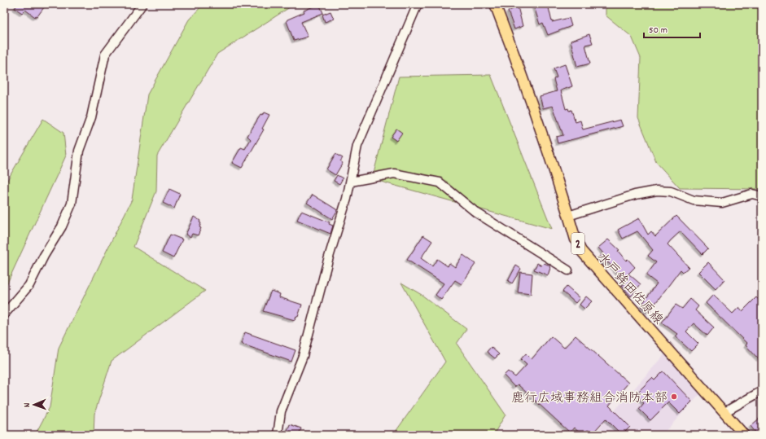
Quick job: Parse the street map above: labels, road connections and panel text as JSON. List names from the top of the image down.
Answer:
{
  "streets": {
    "main road": ["2", "水戸鉾田佐原線"]
  },
  "places": ["鹿行広域事務組合消防本部"],
  "scale_bar": "50 m",
  "north": "left"
}
